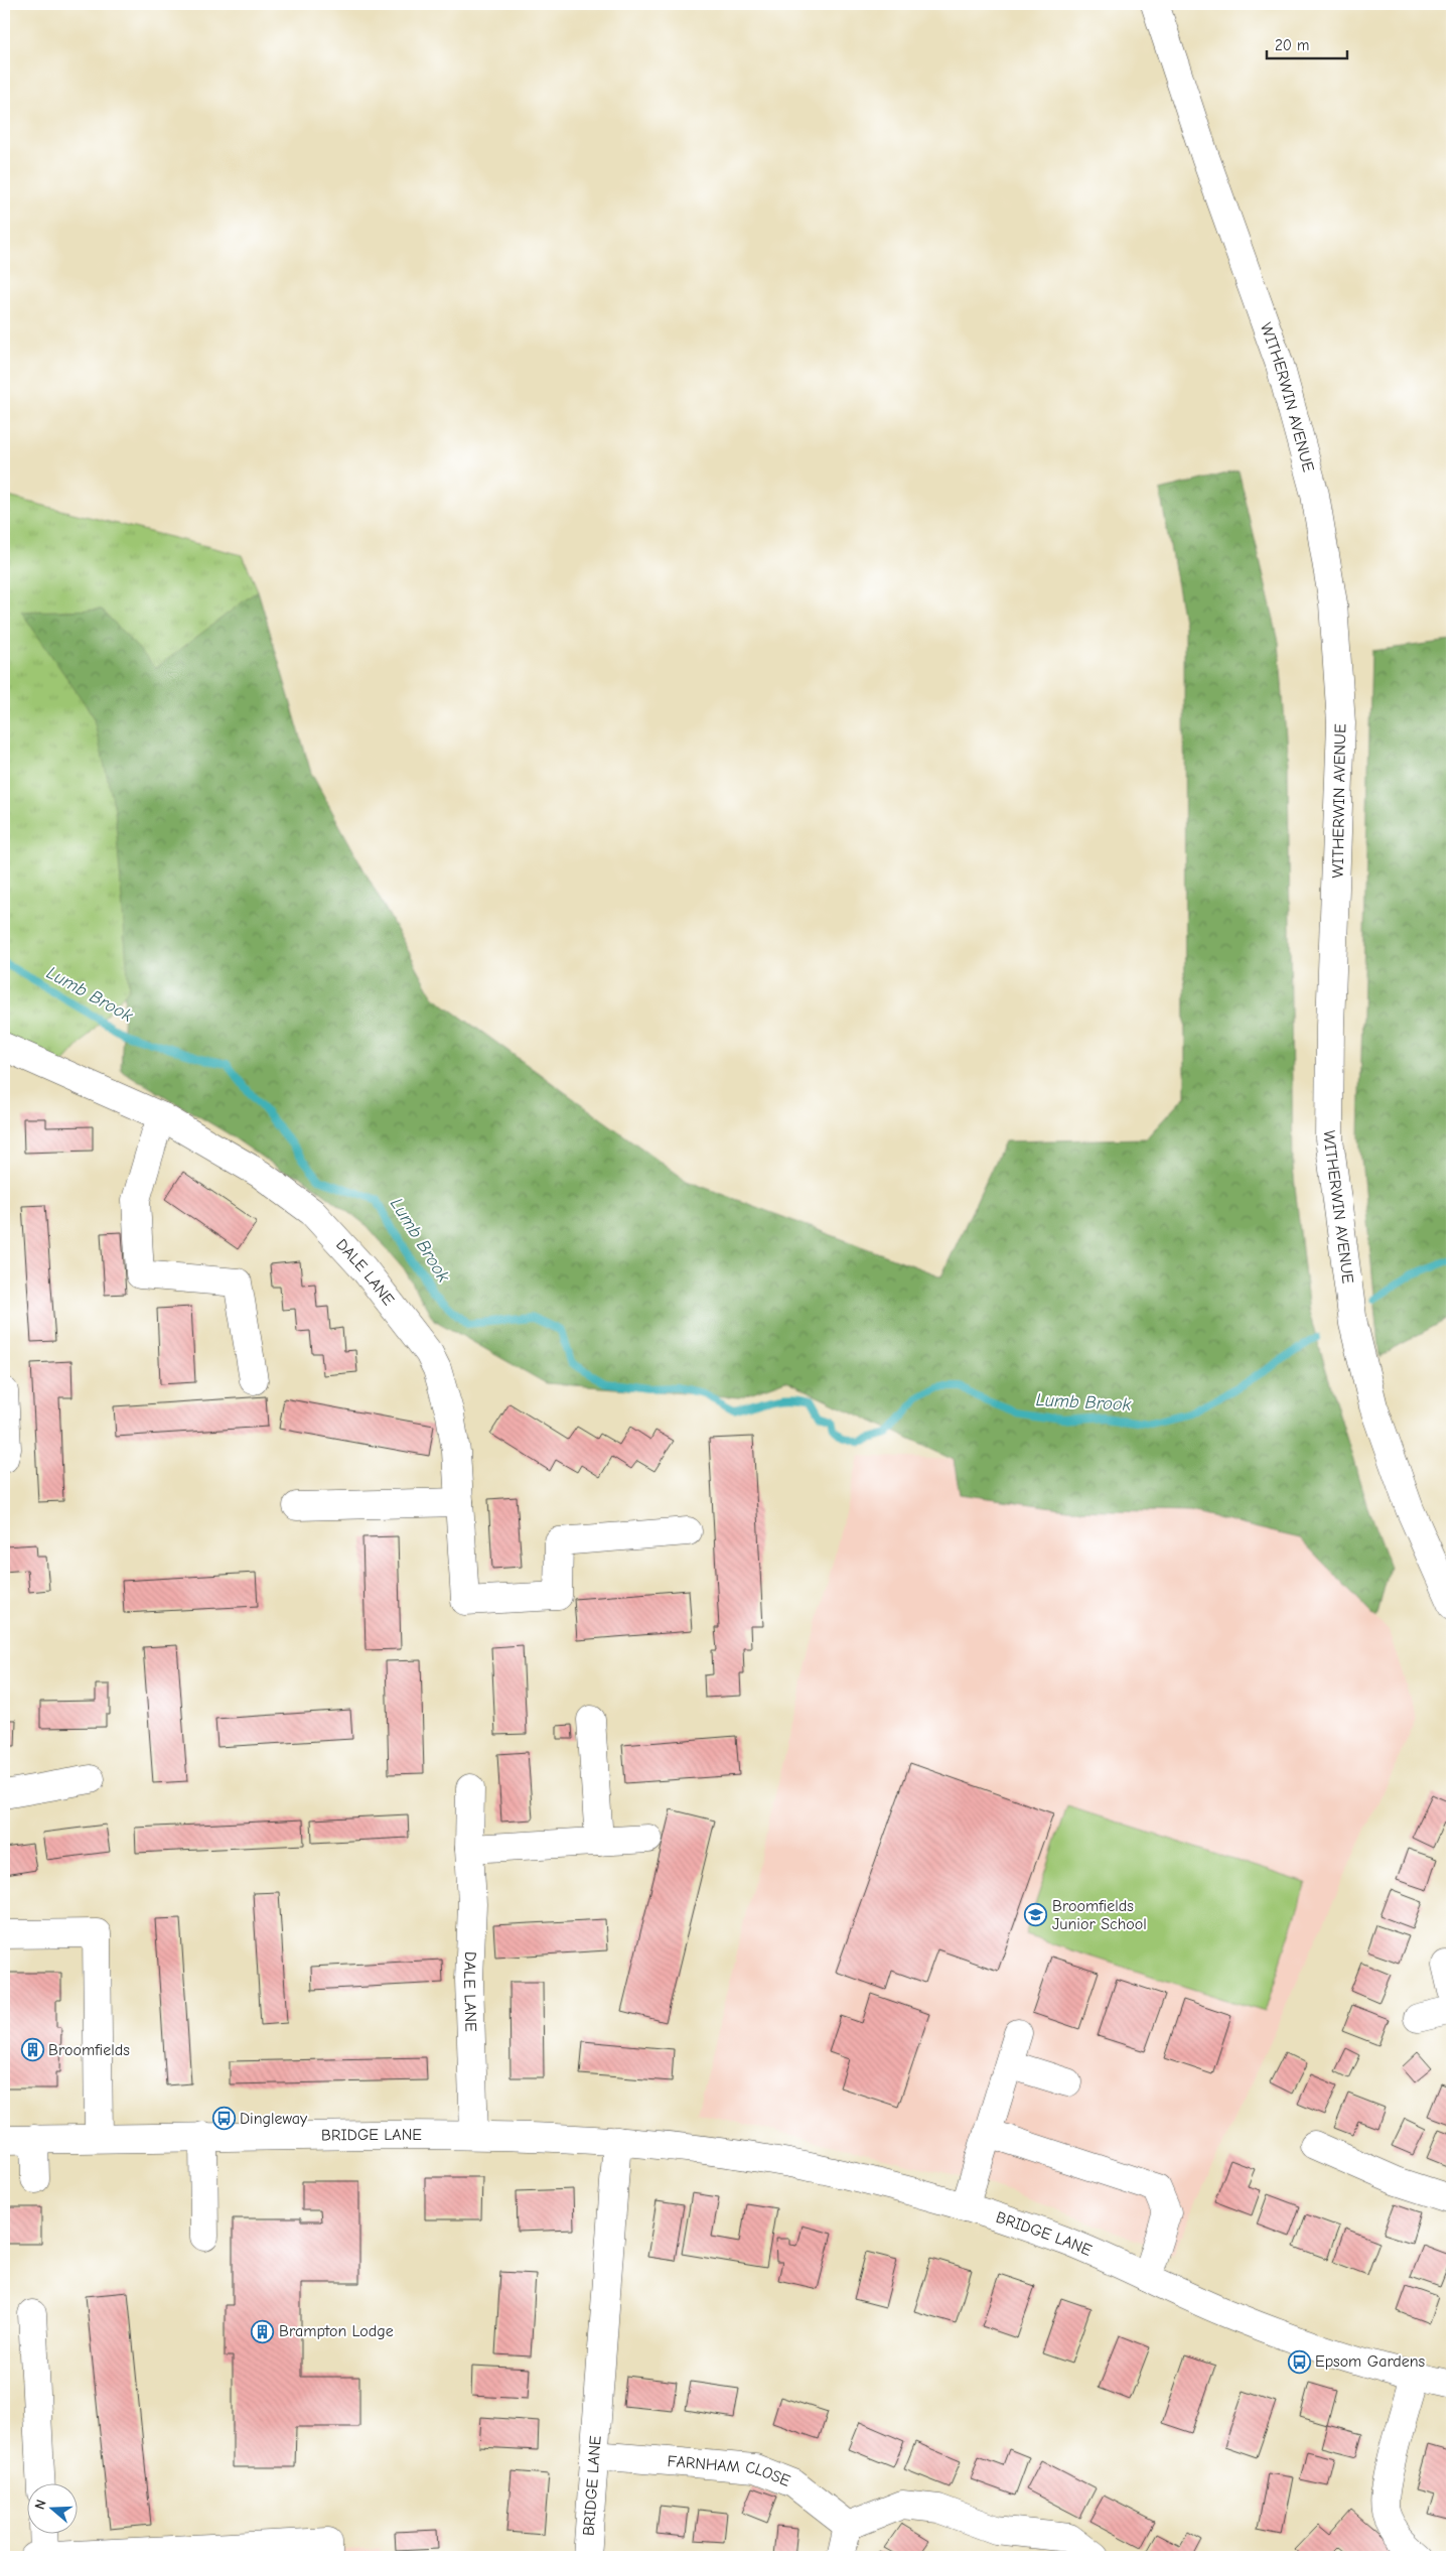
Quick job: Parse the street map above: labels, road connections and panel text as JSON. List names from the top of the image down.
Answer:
{
  "streets": {
    "street": [
      "WITHERWIN AVENUE",
      "DALE LANE",
      "BRIDGE LANE",
      "FARNHAM CLOSE"
    ]
  },
  "crossings": [
    ["DALE LANE", "BRIDGE LANE"],
    ["BRIDGE LANE", "FARNHAM CLOSE"]
  ],
  "water": ["Lumb Brook"],
  "places": {
    "school or university": ["Broomfields Junior School"],
    "building": ["Broomfields", "Brampton Lodge"],
    "bus stop": ["Dingleway", "Epsom Gardens"]
  },
  "scale_bar": "20 m",
  "north": "left"
}
